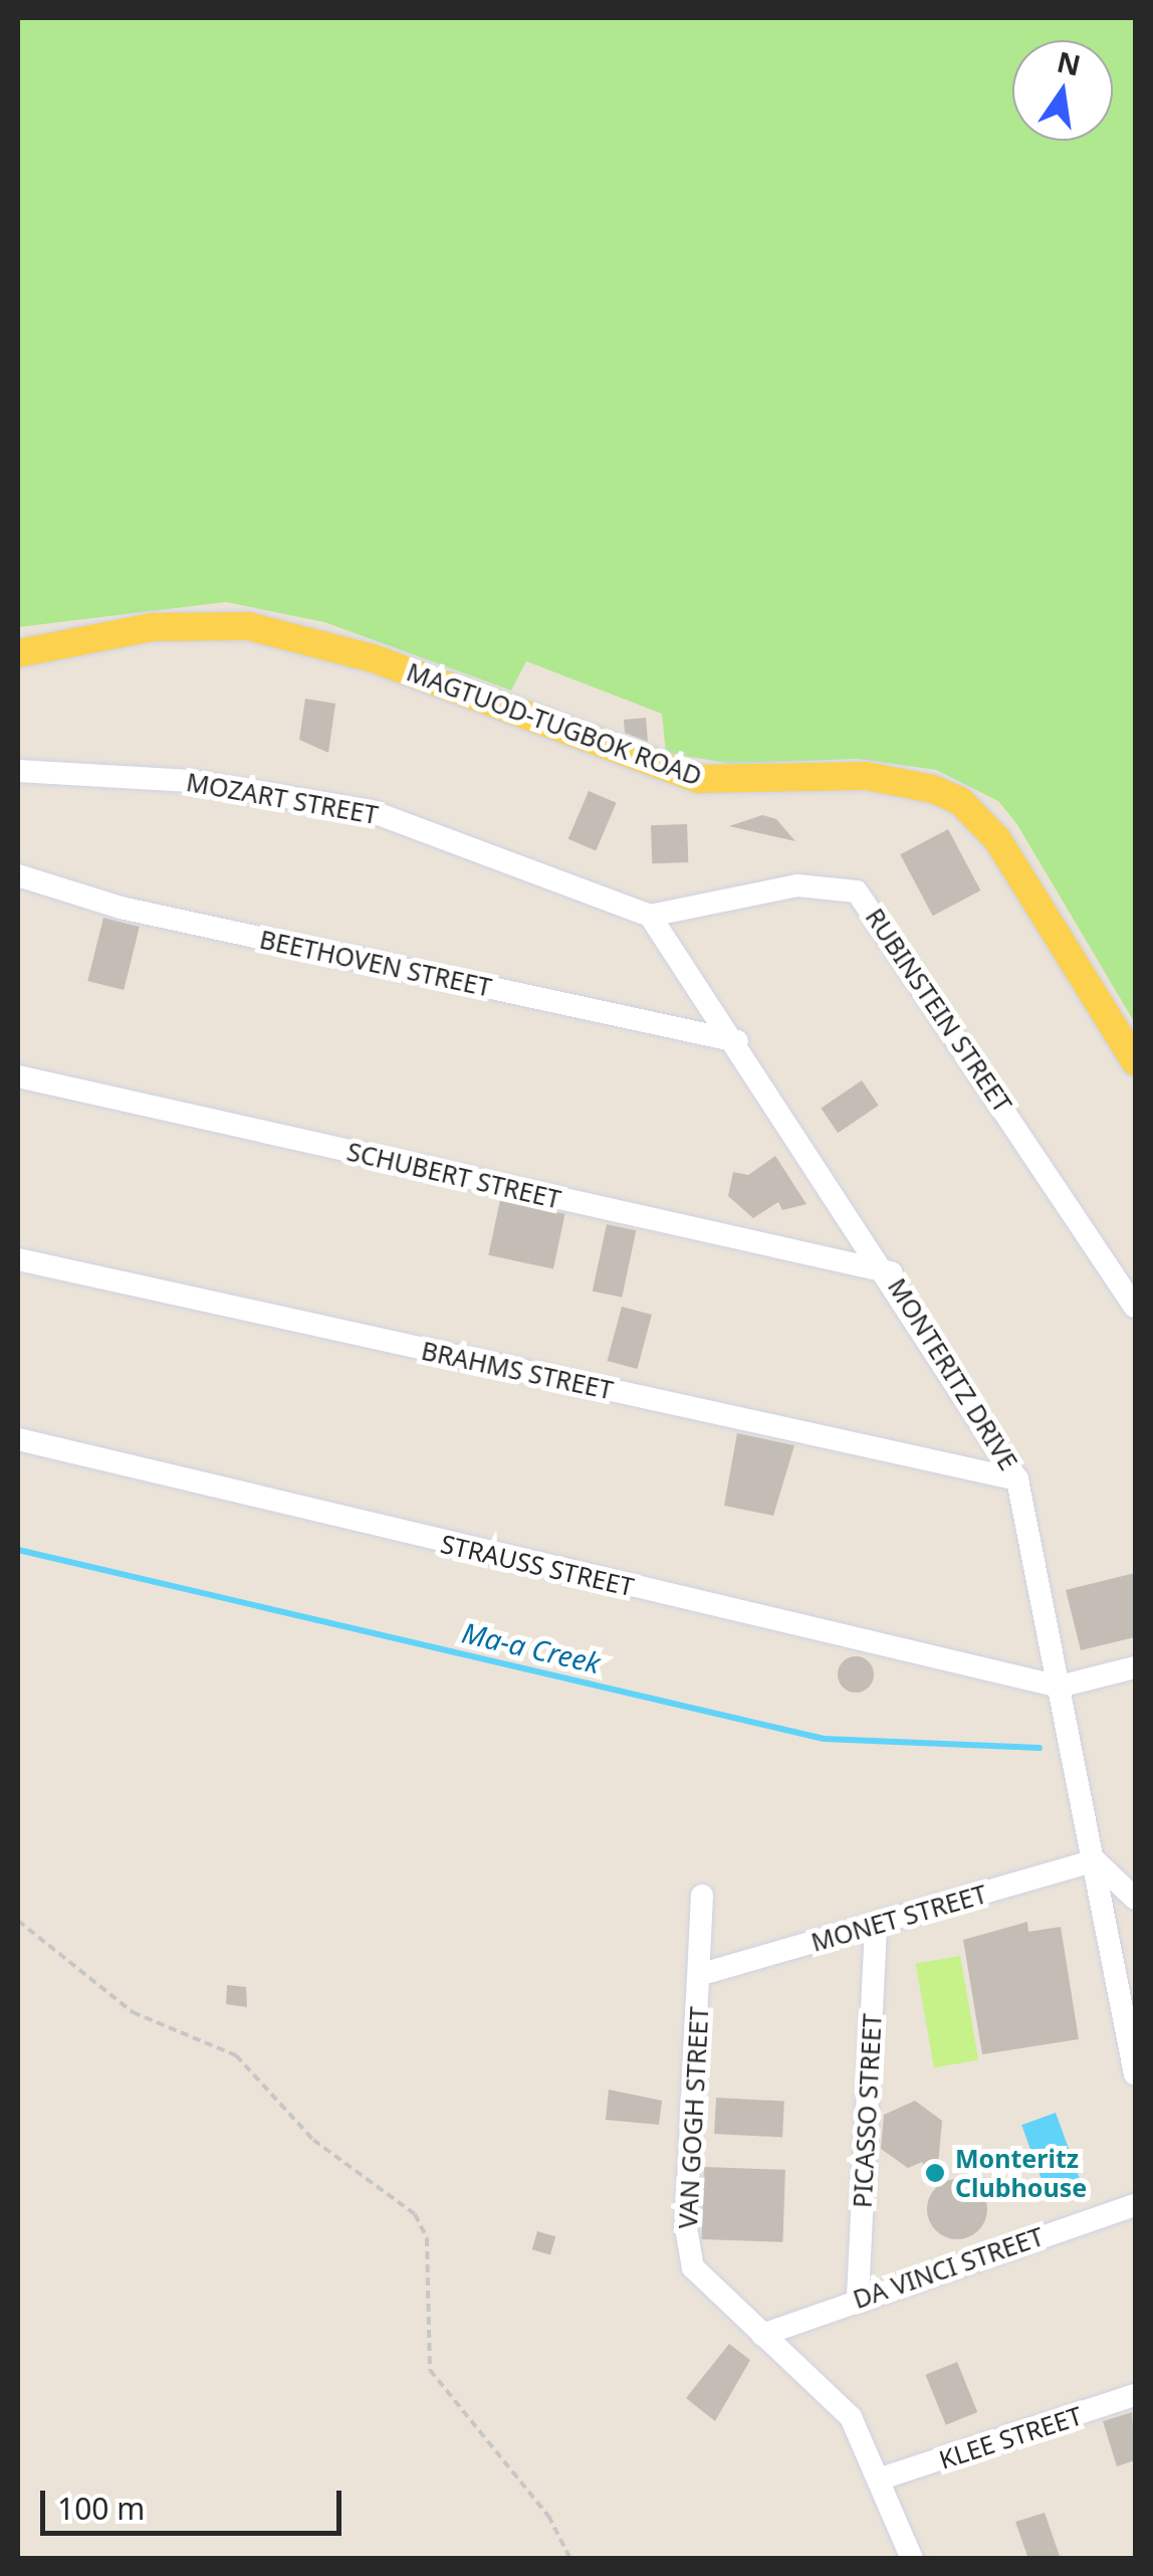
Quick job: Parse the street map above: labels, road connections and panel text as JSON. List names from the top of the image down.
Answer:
{
  "streets": {
    "main road": ["MAGTUOD-TUGBOK ROAD"],
    "street": [
      "MOZART STREET",
      "BEETHOVEN STREET",
      "RUBINSTEIN STREET",
      "SCHUBERT STREET",
      "BRAHMS STREET",
      "MONTERITZ DRIVE",
      "STRAUSS STREET",
      "MONET STREET",
      "PICASSO STREET",
      "VAN GOGH STREET",
      "DA VINCI STREET",
      "KLEE STREET"
    ]
  },
  "crossings": [
    ["MOZART STREET", "RUBINSTEIN STREET"],
    ["MOZART STREET", "MONTERITZ DRIVE"],
    ["BEETHOVEN STREET", "MONTERITZ DRIVE"],
    ["RUBINSTEIN STREET", "MONTERITZ DRIVE"],
    ["SCHUBERT STREET", "MONTERITZ DRIVE"],
    ["BRAHMS STREET", "MONTERITZ DRIVE"],
    ["MONTERITZ DRIVE", "STRAUSS STREET"],
    ["MONTERITZ DRIVE", "MONET STREET"],
    ["MONET STREET", "PICASSO STREET"],
    ["MONET STREET", "VAN GOGH STREET"],
    ["PICASSO STREET", "DA VINCI STREET"],
    ["VAN GOGH STREET", "DA VINCI STREET"],
    ["VAN GOGH STREET", "KLEE STREET"]
  ],
  "water": ["Ma-a Creek"],
  "places": ["Monteritz Clubhouse"],
  "scale_bar": "100 m",
  "north": "top"
}
